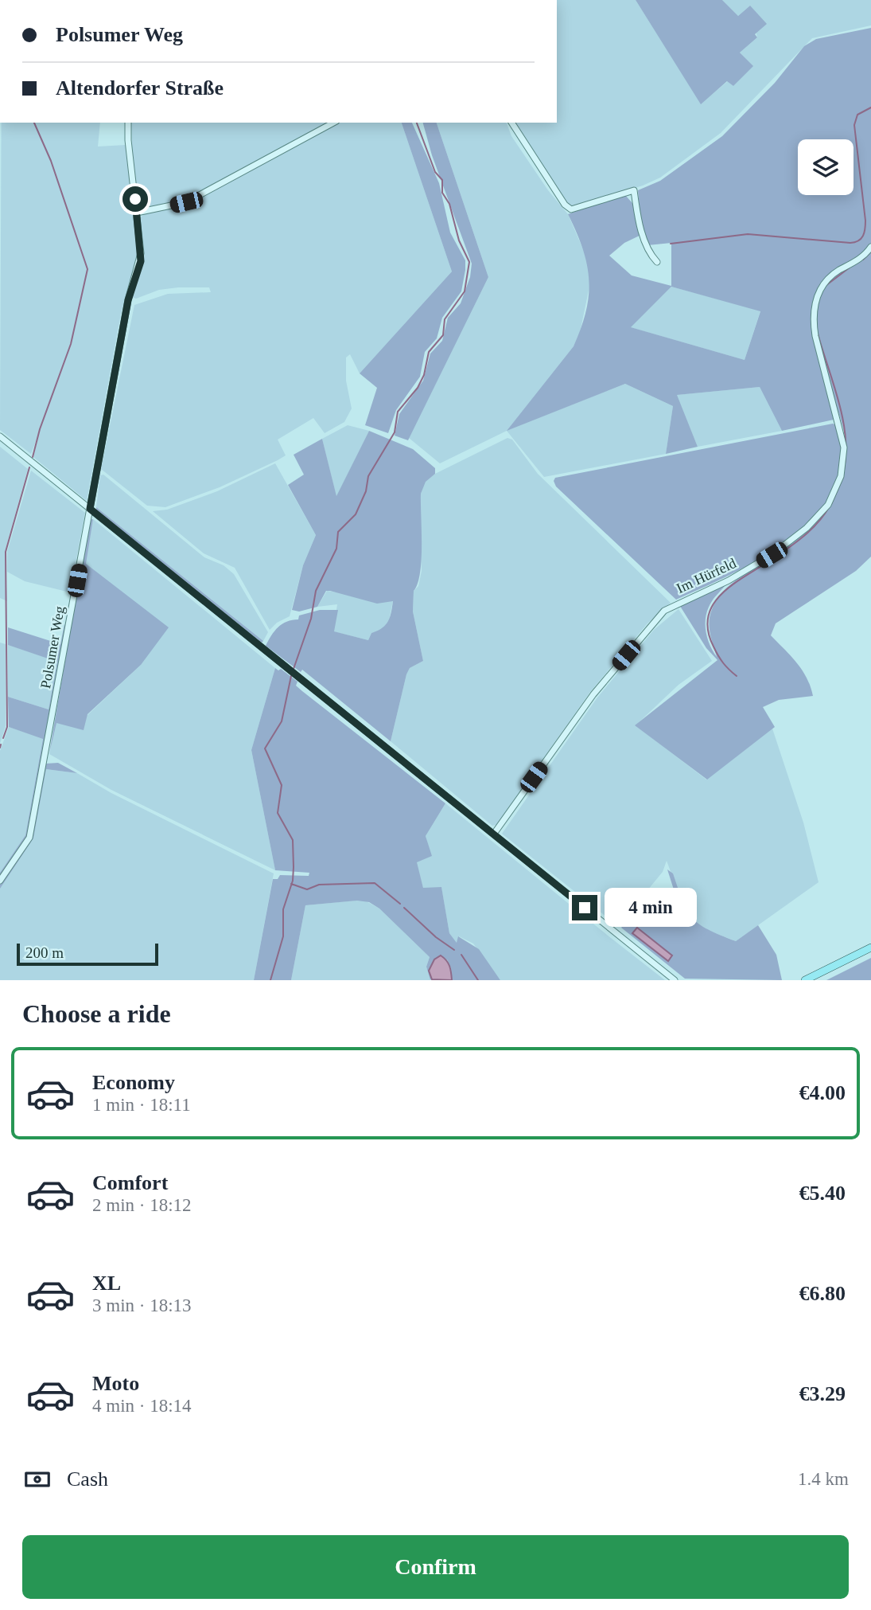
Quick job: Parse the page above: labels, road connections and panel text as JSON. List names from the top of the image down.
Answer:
{
  "streets": {
    "street": ["Im Hürfeld", "Polsumer Weg"]
  },
  "scale_bar": "200 m",
  "page": {
    "banner": ["Polsumer Weg", "Altendorfer Straße"],
    "bubble": "4 min",
    "scale": "200 m",
    "heading": "Choose a ride",
    "list": [
      {
        "name": "Economy",
        "note": "1 min · 18:11",
        "value": "€4.00"
      },
      {
        "name": "Comfort",
        "note": "2 min · 18:12",
        "value": "€5.40"
      },
      {
        "name": "XL",
        "note": "3 min · 18:13",
        "value": "€6.80"
      },
      {
        "name": "Moto",
        "note": "4 min · 18:14",
        "value": "€3.29"
      }
    ],
    "pay": ["Cash", "1.4 km"],
    "buttons": "Confirm"
  }
}
